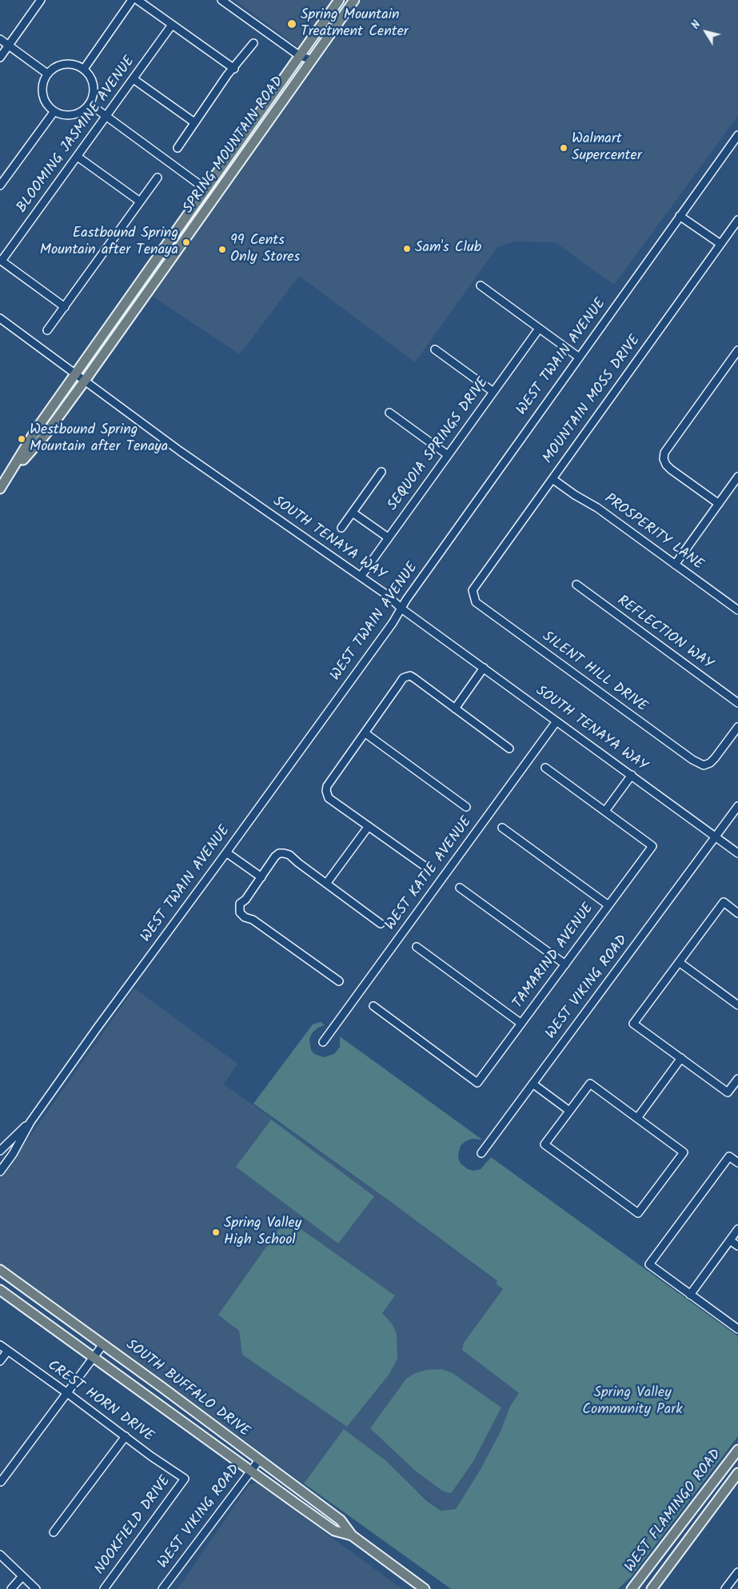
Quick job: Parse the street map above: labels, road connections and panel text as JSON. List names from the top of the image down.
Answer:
{
  "streets": {
    "main road": ["SPRING MOUNTAIN ROAD", "SOUTH BUFFALO DRIVE", "WEST FLAMINGO ROAD"],
    "street": [
      "BLOOMING JASMINE AVENUE",
      "WEST TWAIN AVENUE",
      "MOUNTAIN MOSS DRIVE",
      "SEQUOIA SPRINGS DRIVE",
      "PROSPERITY LANE",
      "SOUTH TENAYA WAY",
      "REFLECTION WAY",
      "SILENT HILL DRIVE",
      "WEST KATIE AVENUE",
      "TAMARIND AVENUE",
      "WEST VIKING ROAD",
      "CREST HORN DRIVE",
      "NOOKFIELD DRIVE"
    ]
  },
  "crossings": [
    ["SPRING MOUNTAIN ROAD", "SOUTH TENAYA WAY"],
    ["WEST TWAIN AVENUE", "SOUTH TENAYA WAY"],
    ["MOUNTAIN MOSS DRIVE", "PROSPERITY LANE"],
    ["MOUNTAIN MOSS DRIVE", "SILENT HILL DRIVE"],
    ["SEQUOIA SPRINGS DRIVE", "SOUTH TENAYA WAY"],
    ["SOUTH TENAYA WAY", "WEST KATIE AVENUE"],
    ["SOUTH TENAYA WAY", "WEST VIKING ROAD"],
    ["WEST VIKING ROAD", "SOUTH BUFFALO DRIVE"],
    ["CREST HORN DRIVE", "NOOKFIELD DRIVE"]
  ],
  "parks": ["Spring Valley Community Park"],
  "places": [
    "Spring Mountain Treatment Center",
    "Walmart Supercenter",
    "Eastbound Spring Mountain after Tenaya",
    "Sam's Club",
    "99 Cents Only Stores",
    "Westbound Spring Mountain after Tenaya",
    "Spring Valley High School"
  ],
  "north": "top left"
}
